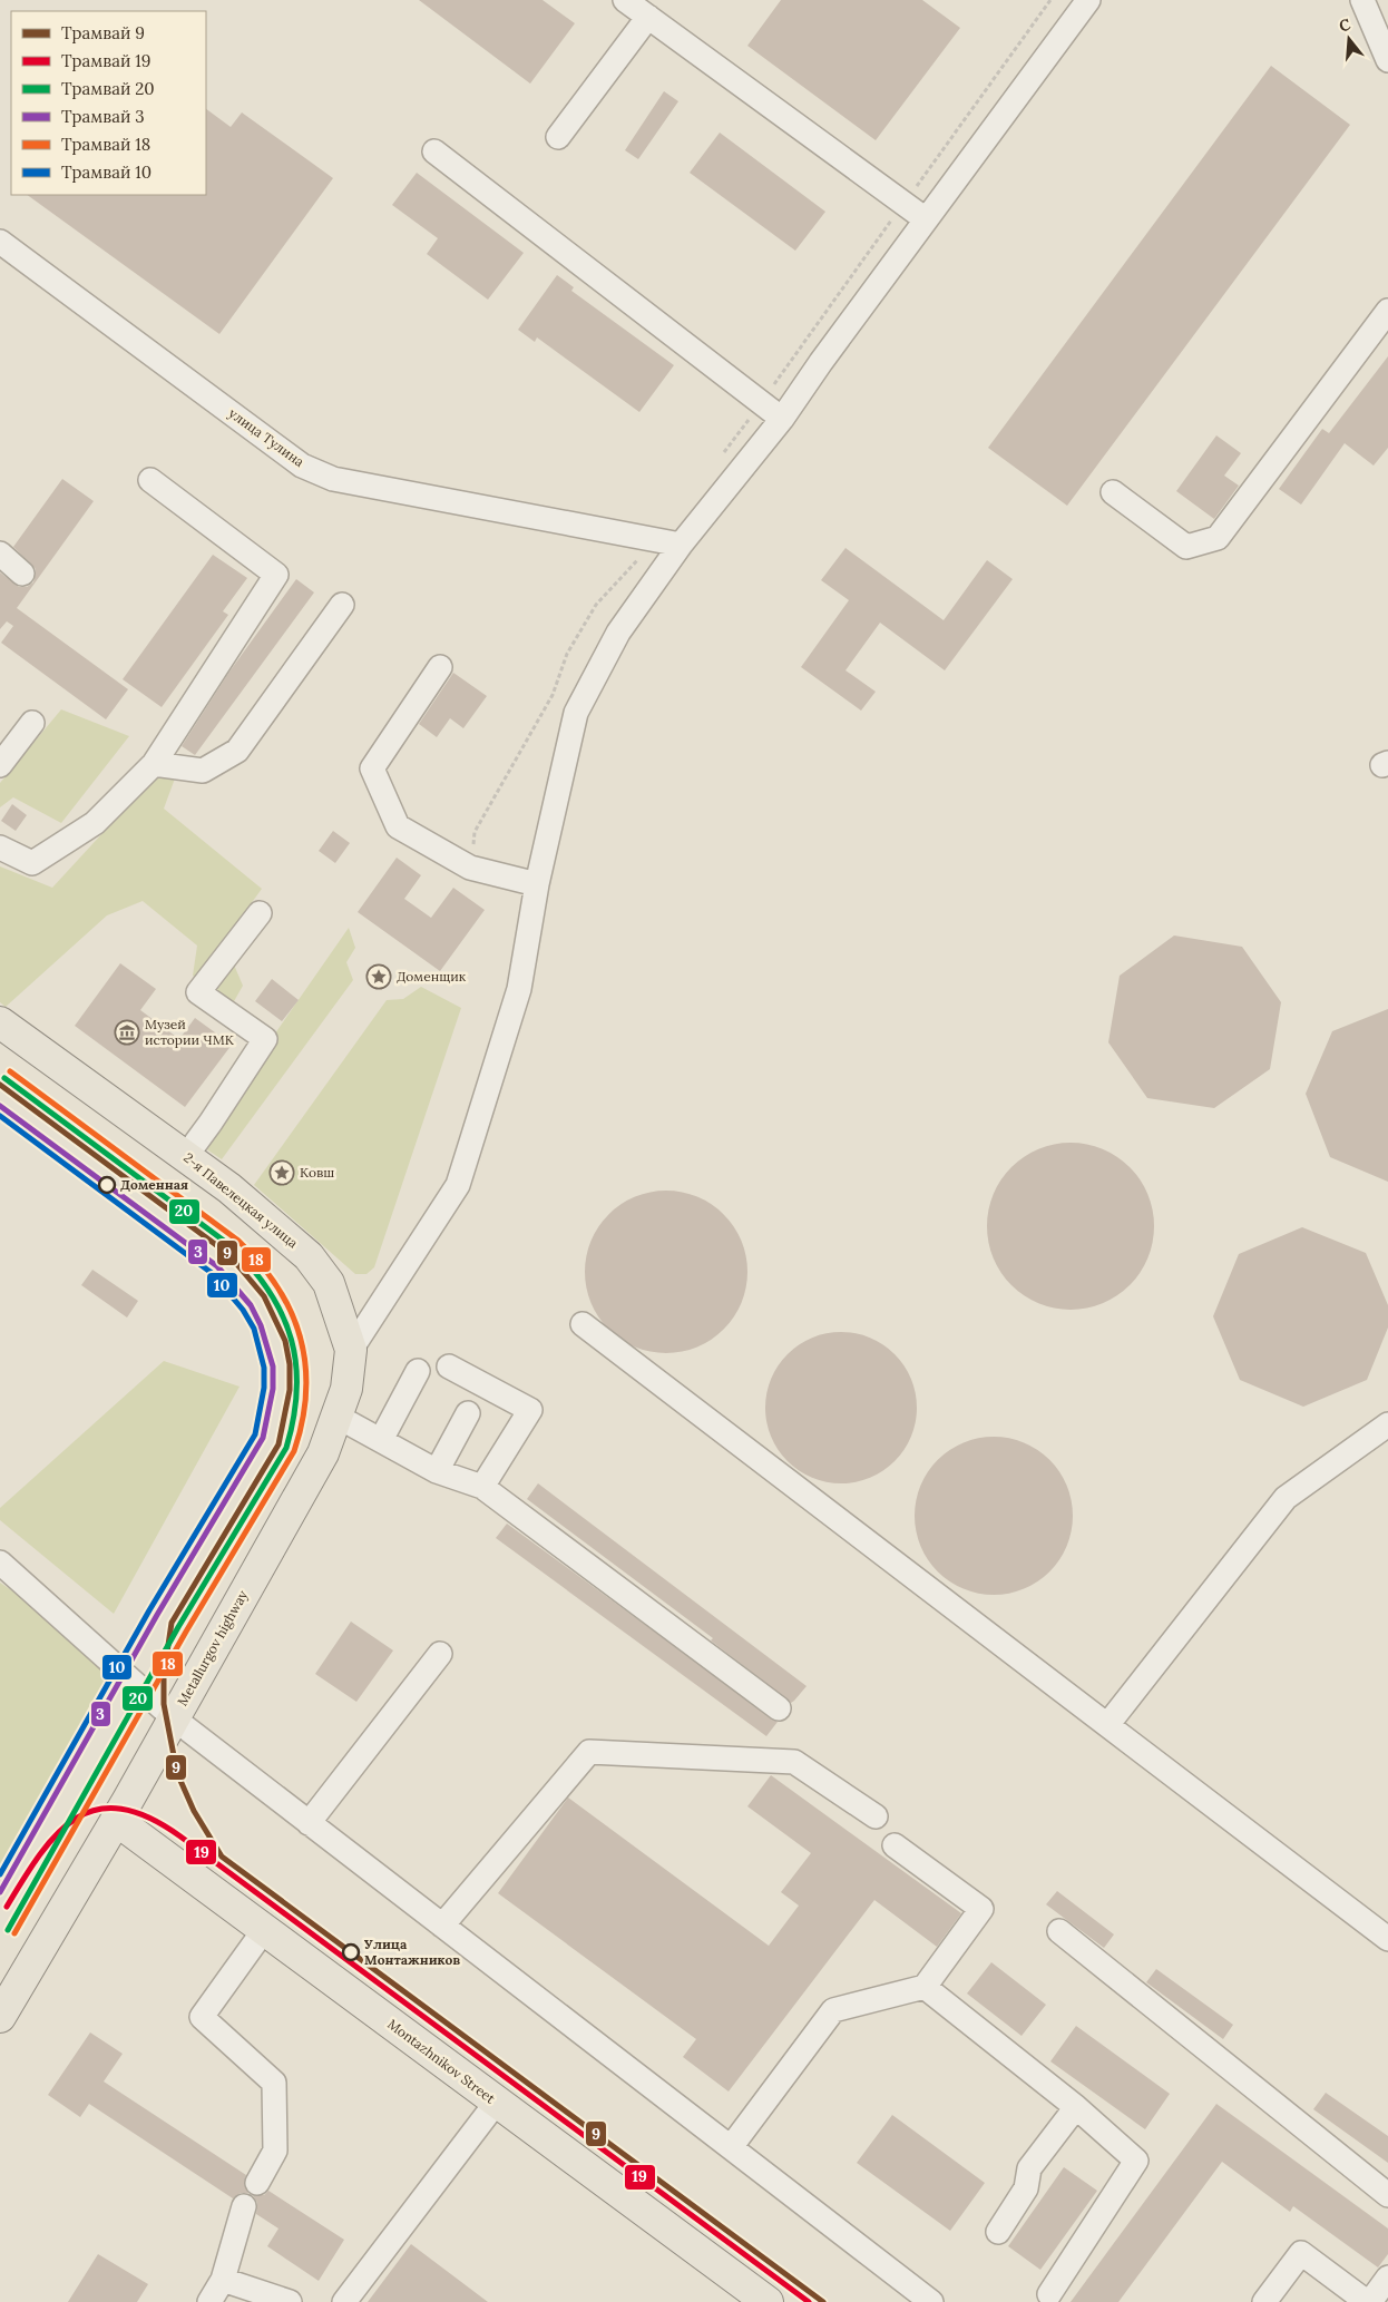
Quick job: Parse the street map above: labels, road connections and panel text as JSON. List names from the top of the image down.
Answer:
{
  "streets": {
    "main road": ["2-я Павелецкая улица", "Metallurgov highway", "Montazhnikov Street"],
    "street": ["улица Тулина"]
  },
  "crossings": [
    ["2-я Павелецкая улица", "Metallurgov highway"],
    ["Metallurgov highway", "Montazhnikov Street"]
  ],
  "places": {
    "place": ["Доменщик", "Ковш"],
    "museum": ["Музей истории ЧМК"],
    "other": ["Доменная", "Улица Монтажников"]
  },
  "lines": [
    "tram line 18",
    "tram line 20",
    "tram line 9",
    "tram line 3",
    "tram line 10",
    "tram line 19"
  ],
  "legend": [
    "Трамвай 9",
    "Трамвай 19",
    "Трамвай 20",
    "Трамвай 3",
    "Трамвай 18",
    "Трамвай 10"
  ],
  "north": "top"
}
